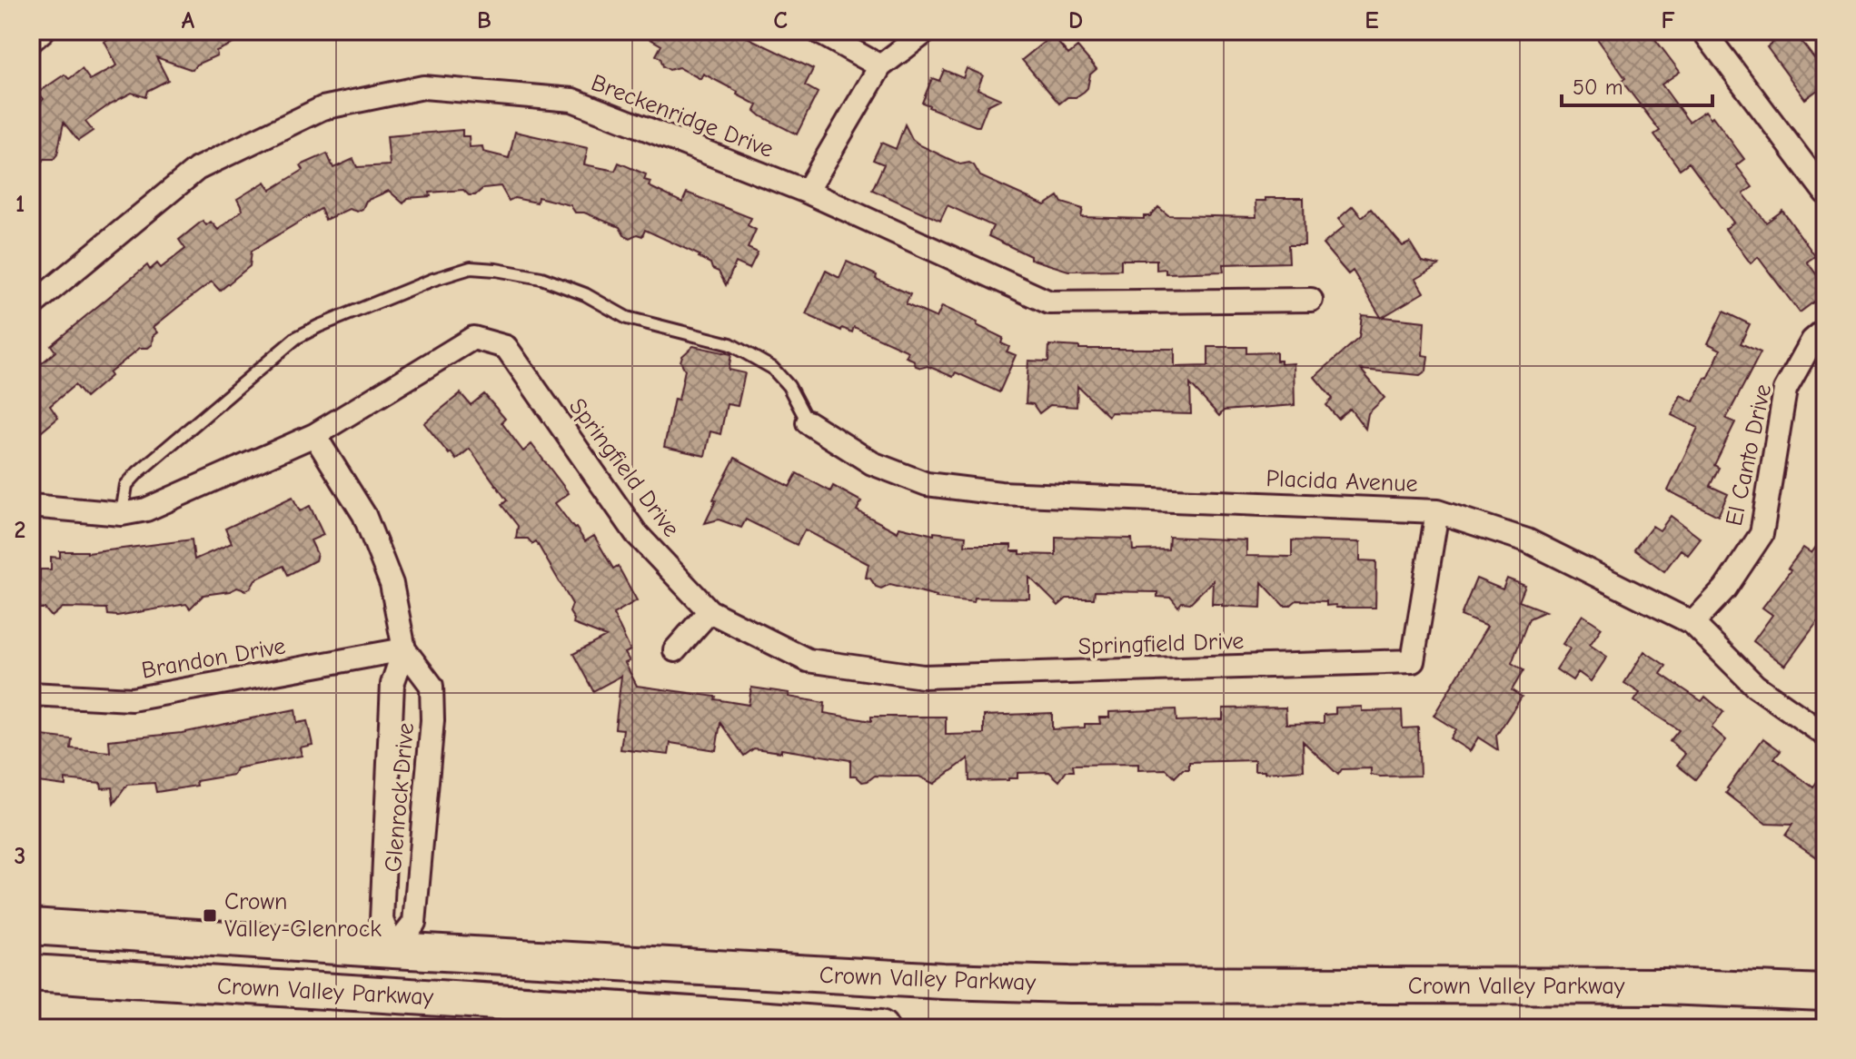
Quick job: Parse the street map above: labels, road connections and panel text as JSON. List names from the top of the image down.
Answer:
{
  "streets": {
    "main road": ["Crown Valley Parkway"],
    "street": [
      "Breckenridge Drive",
      "El Canto Drive",
      "Springfield Drive",
      "Placida Avenue",
      "Brandon Drive",
      "Glenrock Drive"
    ]
  },
  "crossings": [
    ["El Canto Drive", "Placida Avenue"],
    ["Springfield Drive", "Placida Avenue"],
    ["Springfield Drive", "Glenrock Drive"],
    ["Brandon Drive", "Glenrock Drive"],
    ["Glenrock Drive", "Crown Valley Parkway"]
  ],
  "places": {
    "transit": ["Crown Valley-Glenrock"]
  },
  "scale_bar": "50 m",
  "grid": {
    "columns": [
      "A",
      "B",
      "C",
      "D",
      "E",
      "F"
    ],
    "rows": ["1", "2", "3"]
  }
}
